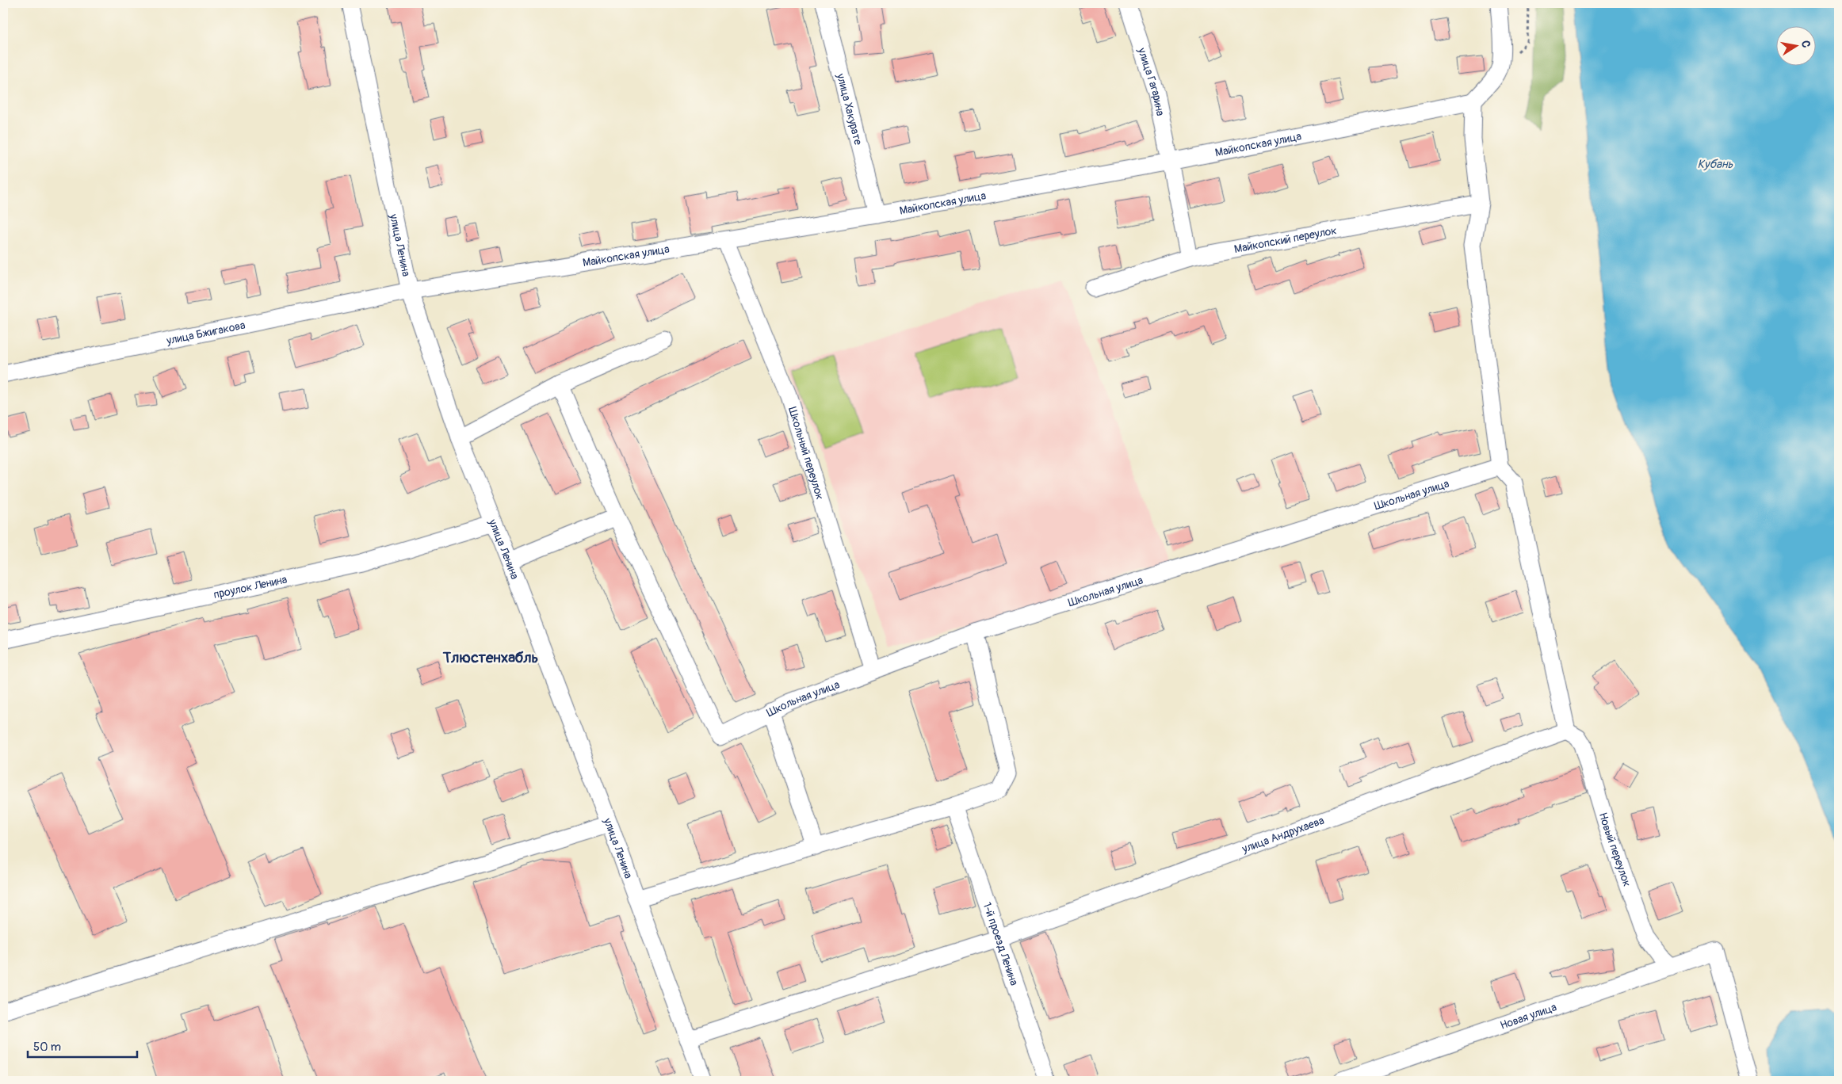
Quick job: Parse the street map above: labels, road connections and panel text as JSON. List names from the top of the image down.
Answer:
{
  "streets": {
    "street": [
      "улица Гагарина",
      "улица Хакурате",
      "Майкопская улица",
      "Майкопский переулок",
      "улица Ленина",
      "улица Бжигакова",
      "Школьный переулок",
      "Школьная улица",
      "проулок Ленина",
      "улица Андрухаева",
      "Новый переулок",
      "1-й проезд Ленина",
      "Новая улица"
    ]
  },
  "crossings": [
    ["улица Гагарина", "Майкопская улица"],
    ["улица Гагарина", "Майкопский переулок"],
    ["улица Хакурате", "Майкопская улица"],
    ["Майкопская улица", "улица Ленина"],
    ["Майкопская улица", "улица Бжигакова"],
    ["Майкопская улица", "Школьный переулок"],
    ["улица Ленина", "улица Бжигакова"],
    ["улица Ленина", "проулок Ленина"],
    ["улица Ленина", "улица Андрухаева"],
    ["Школьный переулок", "Школьная улица"],
    ["улица Андрухаева", "Новый переулок"],
    ["улица Андрухаева", "1-й проезд Ленина"],
    ["Новый переулок", "Новая улица"]
  ],
  "districts": ["Тлюстенхабль"],
  "water": ["Кубань"],
  "scale_bar": "50 m",
  "north": "right"
}
